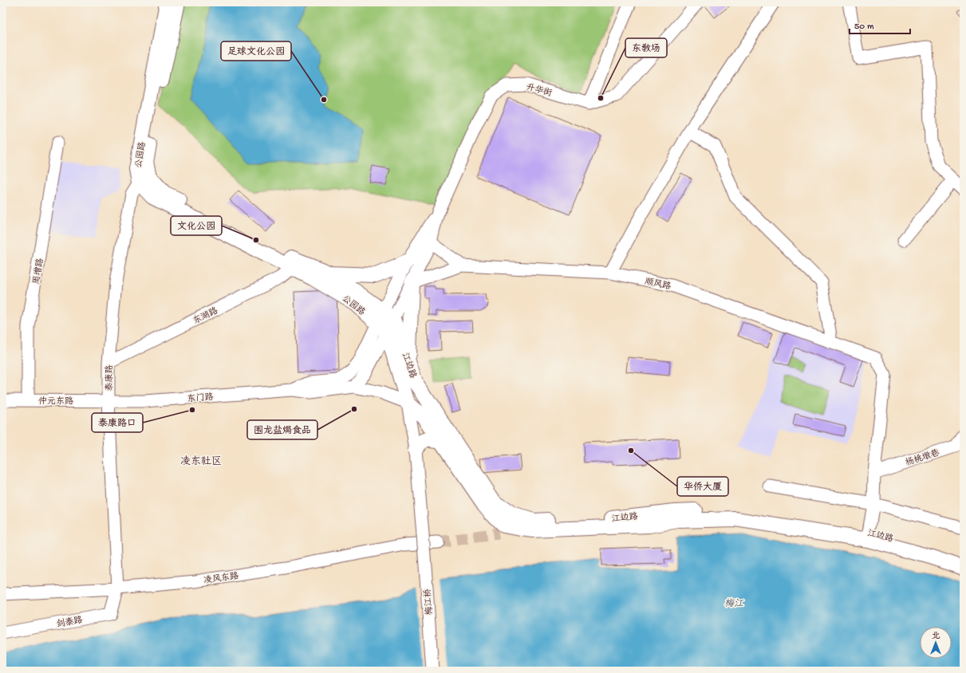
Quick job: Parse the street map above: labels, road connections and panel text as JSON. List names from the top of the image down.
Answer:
{
  "streets": {
    "main road": ["公园路", "江边路"],
    "street": [
      "升华街",
      "周增路",
      "顺风路",
      "东湖路",
      "泰康路",
      "东门路",
      "仲元东路",
      "杨桃墩巷",
      "凌风东路",
      "梅江桥",
      "剑泰路"
    ]
  },
  "crossings": [
    ["升华街", "公园路"],
    ["升华街", "顺风路"],
    ["升华街", "江边路"],
    ["升华街", "东门路"],
    ["公园路", "东湖路"],
    ["公园路", "江边路"],
    ["公园路", "泰康路"],
    ["公园路", "东门路"],
    ["周增路", "仲元东路"],
    ["顺风路", "江边路"],
    ["顺风路", "杨桃墩巷"],
    ["东湖路", "泰康路"],
    ["江边路", "东门路"],
    ["泰康路", "东门路"],
    ["泰康路", "仲元东路"],
    ["泰康路", "凌风东路"],
    ["泰康路", "剑泰路"],
    ["东门路", "仲元东路"],
    ["凌风东路", "剑泰路"]
  ],
  "districts": ["凌东社区"],
  "water": ["梅江"],
  "places": [
    "东教场",
    "足球文化公园",
    "文化公园",
    "围龙盐焗食品",
    "泰康路口",
    "华侨大厦"
  ],
  "scale_bar": "50 m",
  "north": "top"
}
